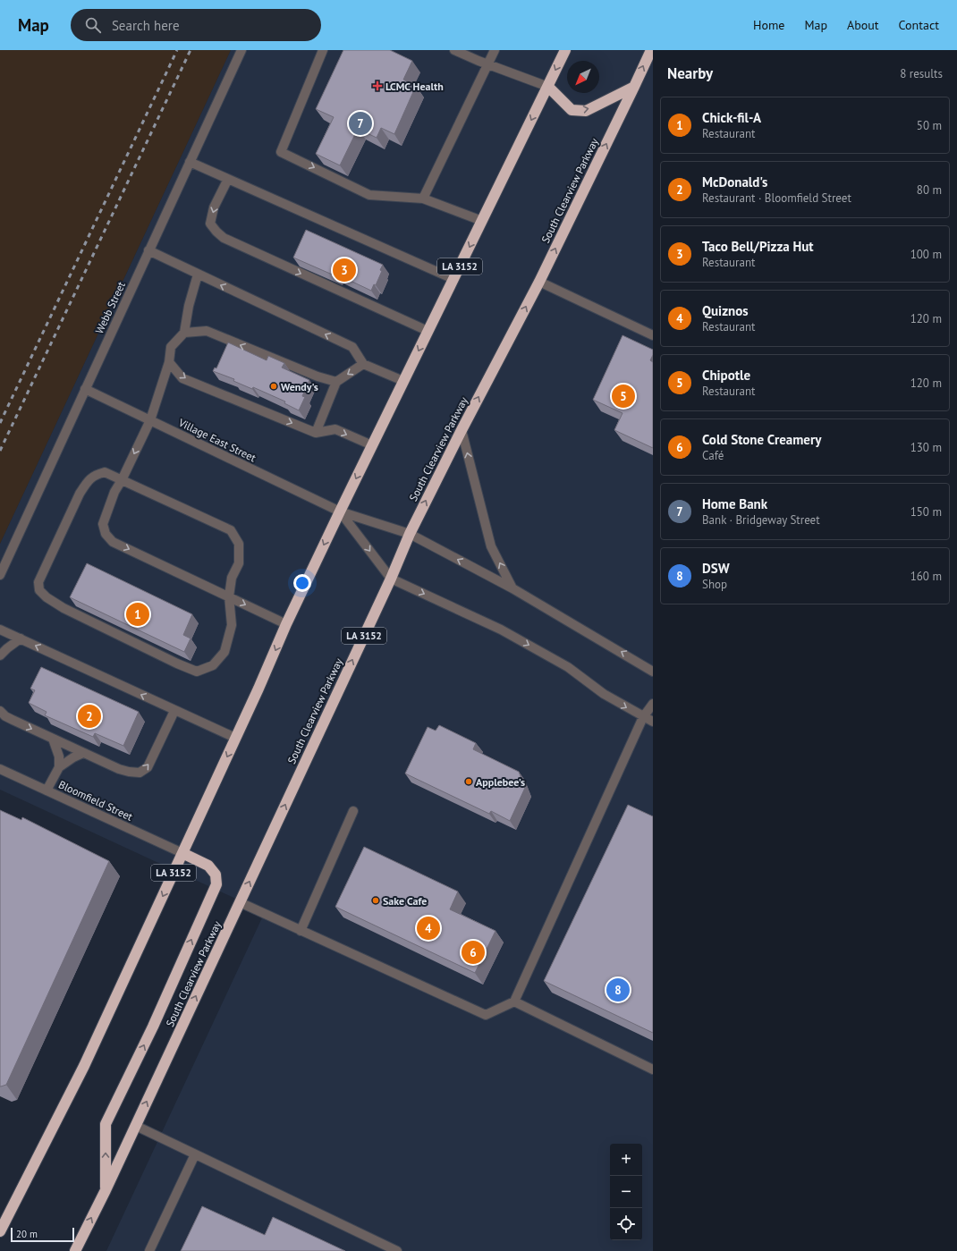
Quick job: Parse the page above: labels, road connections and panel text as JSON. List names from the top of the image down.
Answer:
{
  "streets": {
    "highway": ["South Clearview Parkway", "LA 3152"],
    "street": ["Webb Street", "Village East Street", "Bloomfield Street"]
  },
  "crossings": [
    ["South Clearview Parkway", "Village East Street"],
    ["LA 3152", "Village East Street"],
    ["LA 3152", "Bloomfield Street"],
    ["Webb Street", "Village East Street"]
  ],
  "places": {
    "health": ["LCMC Health"],
    "other": ["Wendy's", "Applebee's", "Sake Cafe"]
  },
  "scale_bar": "20 m",
  "north": "bottom left",
  "page": {
    "header": "Map",
    "search": "Search here",
    "nav": [
      "Home",
      "Map",
      "About",
      "Contact"
    ],
    "heading": ["Nearby", "8 results"],
    "list": [
      {
        "mark": "1",
        "name": "Chick-fil-A",
        "note": "Restaurant",
        "value": "50 m"
      },
      {
        "mark": "2",
        "name": "McDonald's",
        "note": "Restaurant · Bloomfield Street",
        "value": "80 m"
      },
      {
        "mark": "3",
        "name": "Taco Bell/Pizza Hut",
        "note": "Restaurant",
        "value": "100 m"
      },
      {
        "mark": "4",
        "name": "Quiznos",
        "note": "Restaurant",
        "value": "120 m"
      },
      {
        "mark": "5",
        "name": "Chipotle",
        "note": "Restaurant",
        "value": "120 m"
      },
      {
        "mark": "6",
        "name": "Cold Stone Creamery",
        "note": "Café",
        "value": "130 m"
      },
      {
        "mark": "7",
        "name": "Home Bank",
        "note": "Bank · Bridgeway Street",
        "value": "150 m"
      },
      {
        "mark": "8",
        "name": "DSW",
        "note": "Shop",
        "value": "160 m"
      }
    ],
    "pins": [
      "7",
      "3",
      "5",
      "1",
      "2",
      "4",
      "6",
      "8"
    ],
    "map_buttons": ["+", "−"],
    "scale": "20 m"
  }
}
